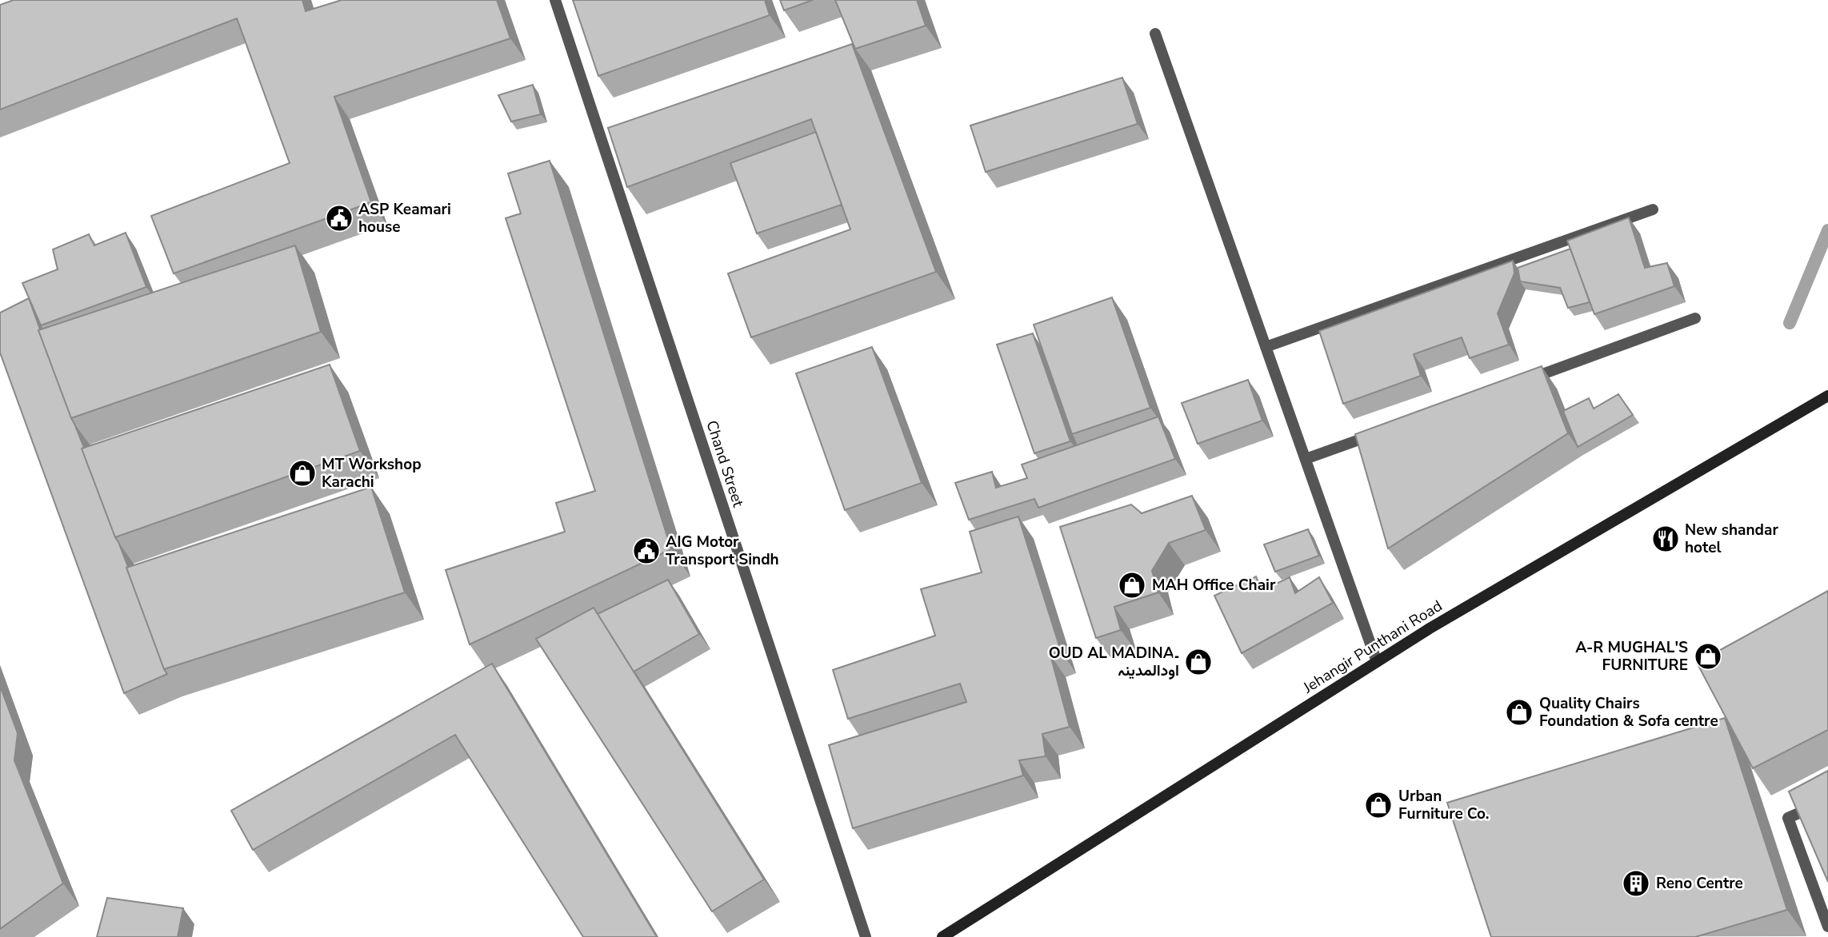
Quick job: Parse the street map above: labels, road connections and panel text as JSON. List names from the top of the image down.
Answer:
{
  "streets": {
    "street": ["Chand Street", "Jehangir Punthani Road"]
  },
  "places": {
    "public building": ["ASP Keamari house", "AIG Motor Transport Sindh"],
    "shop": [
      "MT Workshop Karachi",
      "MAH Office Chair",
      "A-R MUGHAL'S FURNITURE",
      "OUD AL MADINA۔ اودالمدینہ",
      "Quality Chairs Foundation & Sofa centre",
      "Urban Furniture Co."
    ],
    "restaurant": ["New shandar hotel"],
    "building": ["Reno Centre"]
  }
}
